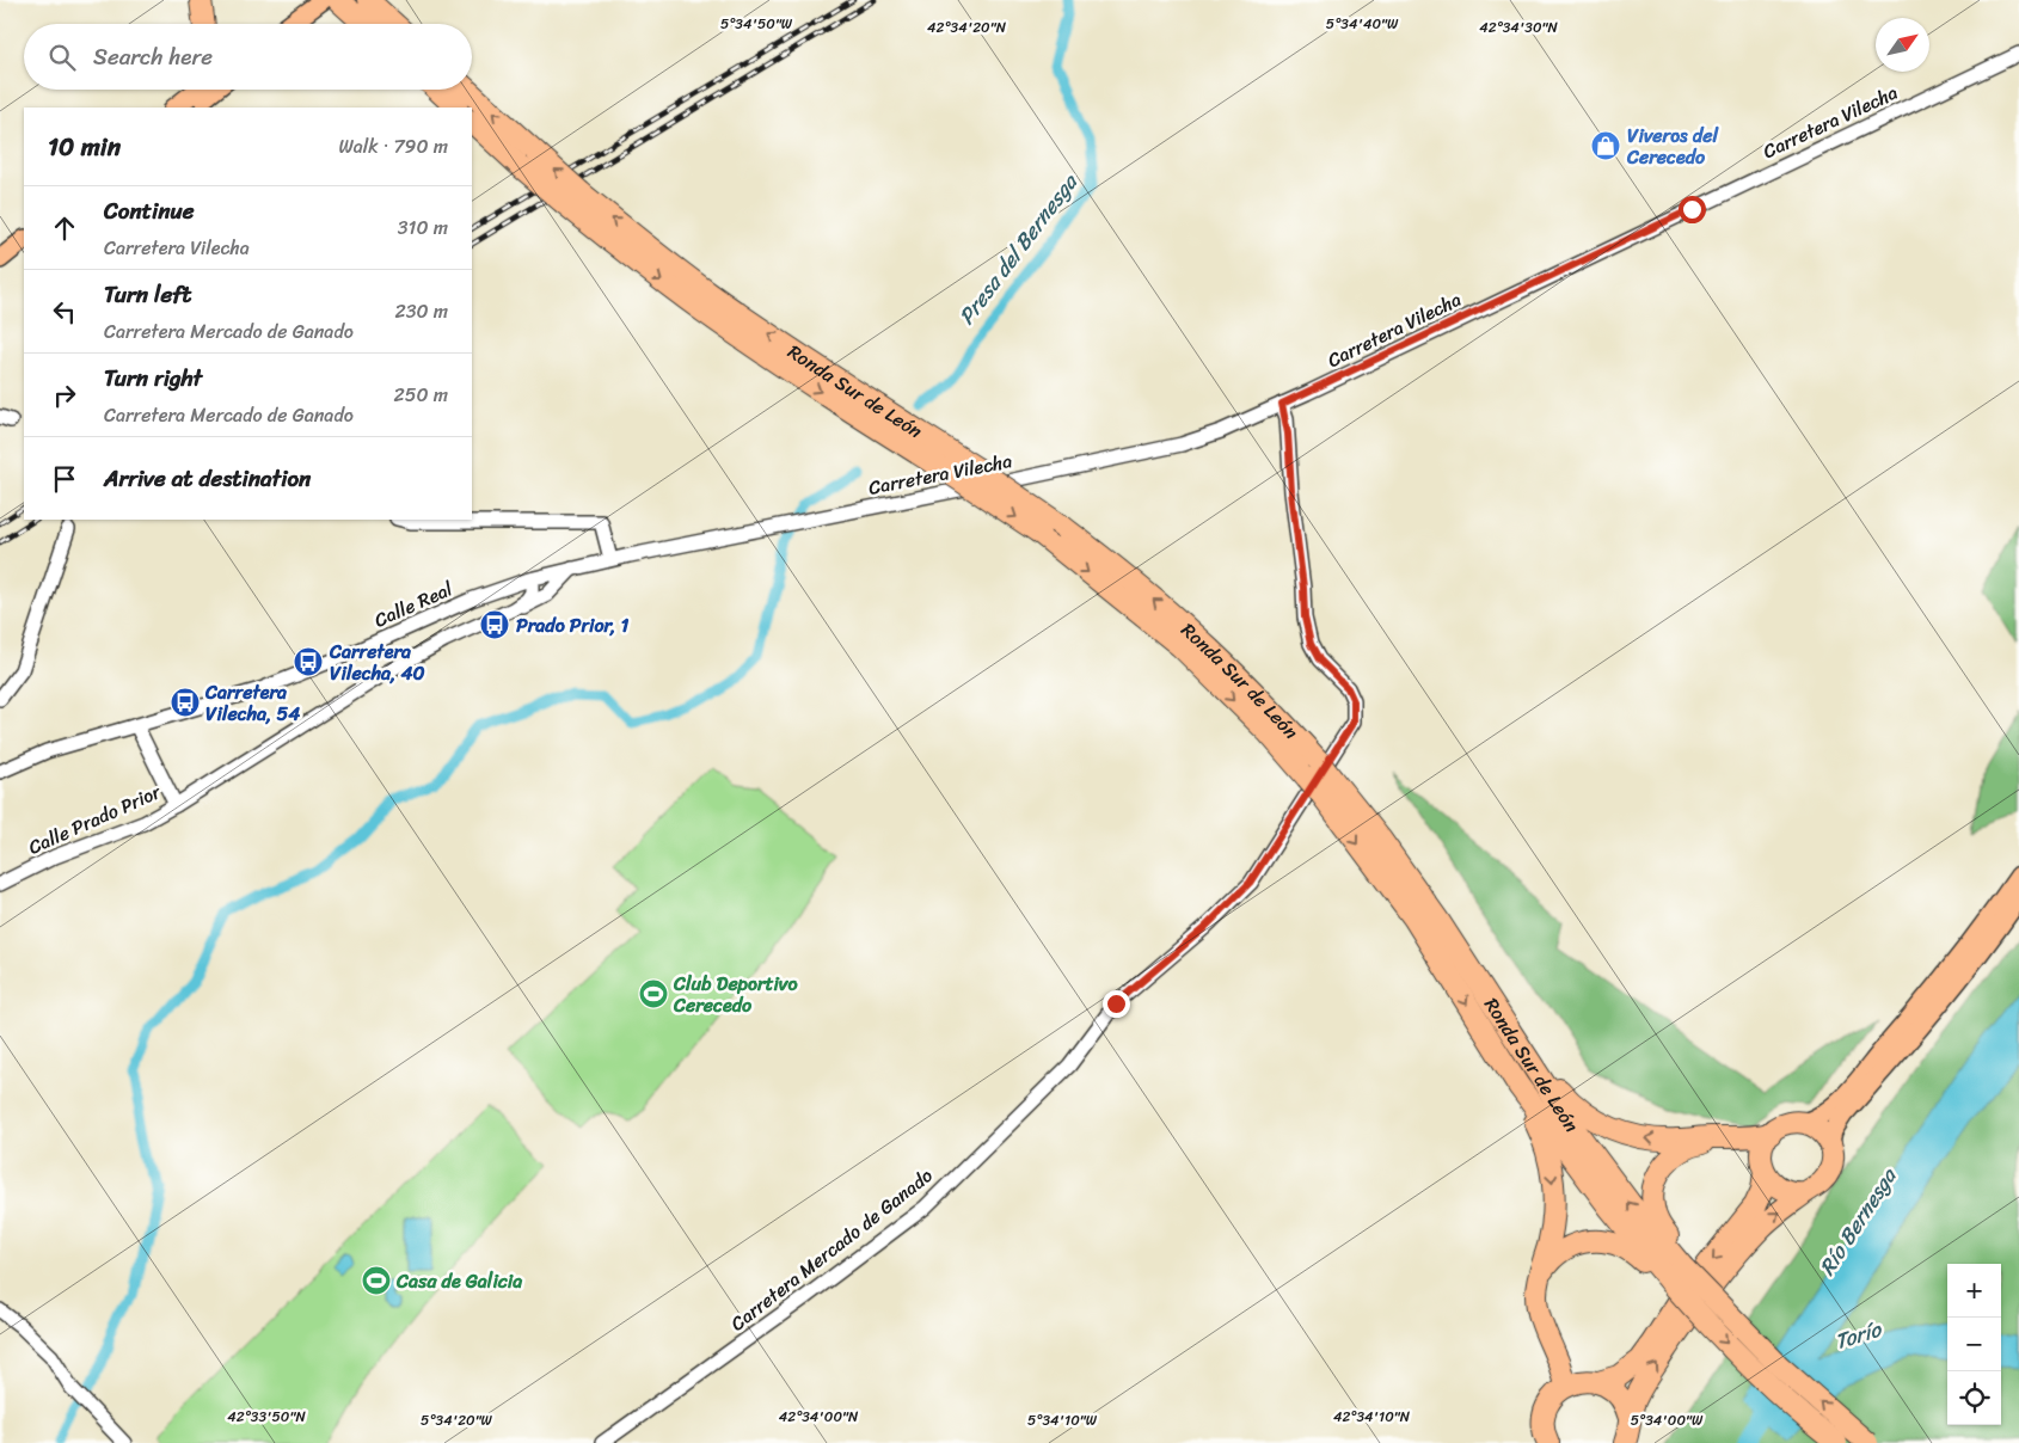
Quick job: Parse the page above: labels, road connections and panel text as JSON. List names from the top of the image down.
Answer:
{
  "streets": {
    "highway": ["Ronda Sur de León"],
    "street": [
      "Carretera Vilecha",
      "Calle Real",
      "Calle Prado Prior",
      "Carretera Mercado de Ganado"
    ]
  },
  "crossings": [
    ["Carretera Vilecha", "Calle Real"],
    ["Carretera Vilecha", "Carretera Mercado de Ganado"],
    ["Calle Real", "Calle Prado Prior"]
  ],
  "water": ["Presa del Bernesga", "Río Bernesga", "Torío"],
  "places": {
    "shop": ["Viveros del Cerecedo"],
    "bus stop": ["Prado Prior, 1", "Carretera Vilecha, 40", "Carretera Vilecha, 54"],
    "sports": ["Club Deportivo Cerecedo", "Casa de Galicia"]
  },
  "north": "top right",
  "page": {
    "search": "Search here",
    "heading": ["10 min", "Walk · 790 m"],
    "list": [
      ["Continue", "Carretera Vilecha", "310 m"],
      ["Turn left", "Carretera Mercado de Ganado", "230 m"],
      ["Turn right", "Carretera Mercado de Ganado", "250 m"],
      "Arrive at destination"
    ],
    "map_buttons": ["+", "−"]
  },
  "coordinates": [
    "5°34'50\"W",
    "5°34'40\"W",
    "42°34'20\"N",
    "42°34'30\"N",
    "42°33'50\"N",
    "42°34'00\"N",
    "42°34'10\"N",
    "5°34'20\"W",
    "5°34'10\"W",
    "5°34'00\"W"
  ]
}
